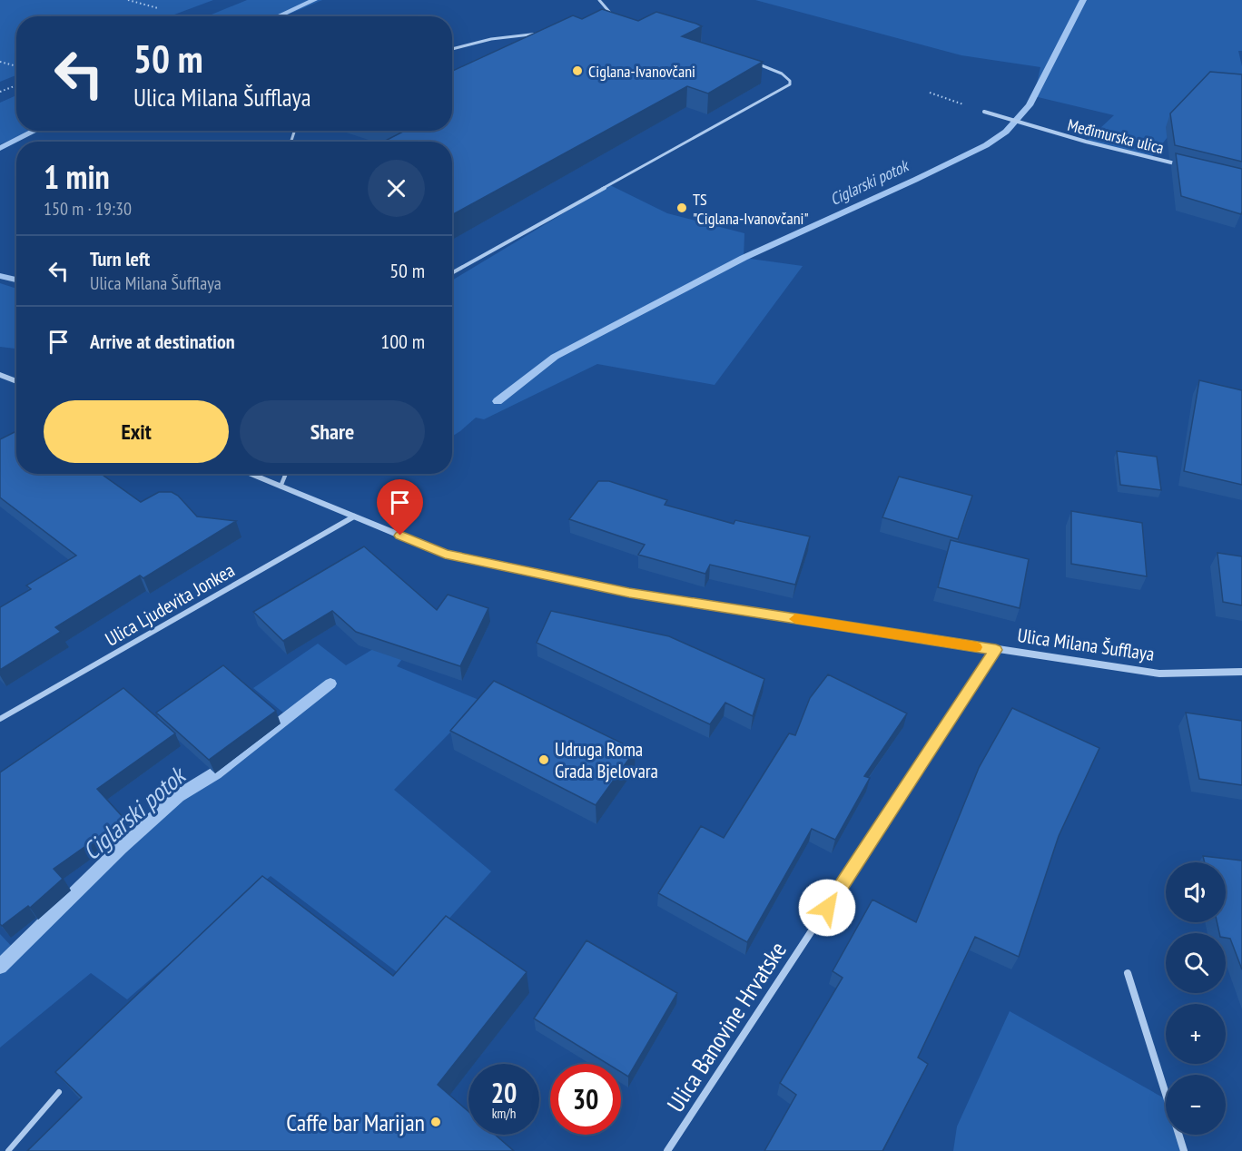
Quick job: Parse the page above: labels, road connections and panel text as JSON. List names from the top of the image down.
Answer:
{
  "streets": {
    "street": [
      "Međimurska ulica",
      "Ulica Ljudevita Jonkea",
      "Ulica Milana Šufflaya",
      "Ulica Banovine Hrvatske"
    ]
  },
  "crossings": [
    ["Ulica Ljudevita Jonkea", "Ulica Milana Šufflaya"],
    ["Ulica Milana Šufflaya", "Ulica Banovine Hrvatske"]
  ],
  "water": ["Ciglarski potok"],
  "places": [
    "Ciglana-Ivanovčani",
    "TS \"Ciglana-Ivanovčani\"",
    "Udruga Roma Grada Bjelovara",
    "Caffe bar Marijan"
  ],
  "page": {
    "turn": ["50 m", "Ulica Milana Šufflaya"],
    "heading": ["1 min", "150 m · 19:30"],
    "list": [
      {
        "name": "Turn left",
        "note": "Ulica Milana Šufflaya",
        "value": "50 m"
      },
      {
        "name": "Arrive at destination",
        "value": "100 m"
      }
    ],
    "buttons": ["Exit", "Share"],
    "map_buttons": ["+", "−"],
    "speed": "20 km/h",
    "limit": "30"
  }
}
